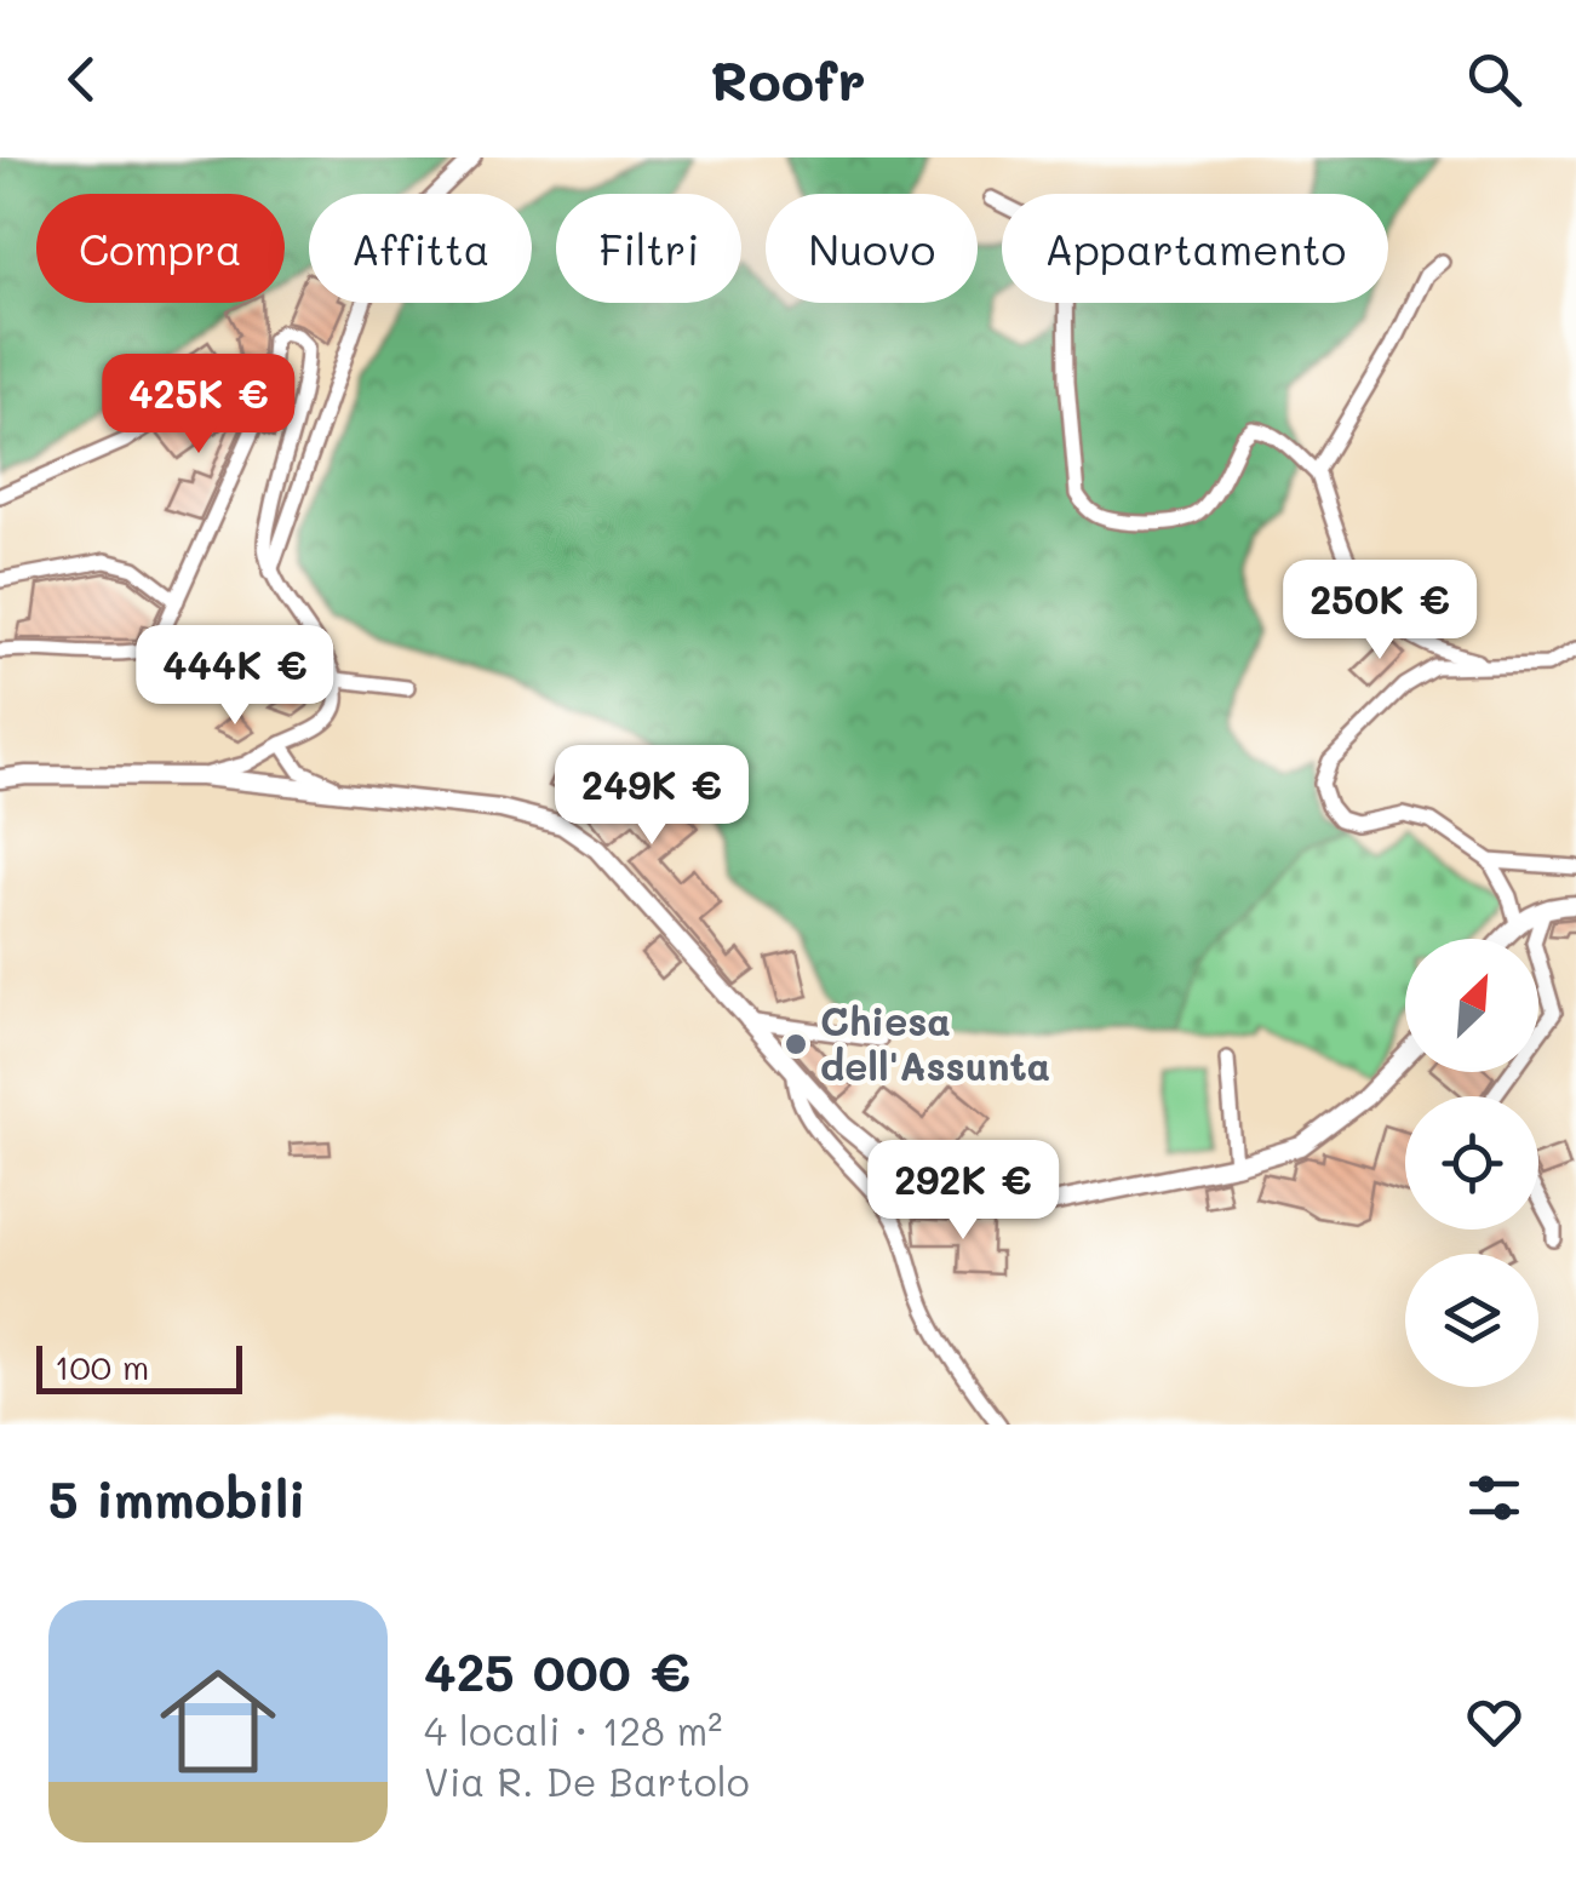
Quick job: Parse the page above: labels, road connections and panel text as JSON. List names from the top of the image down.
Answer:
{
  "places": ["Chiesa dell'Assunta"],
  "scale_bar": "100 m",
  "north": "top right",
  "page": {
    "header": "Roofr",
    "chip": [
      "Compra",
      "Affitta",
      "Filtri",
      "Nuovo",
      "Appartamento"
    ],
    "price": [
      "425K €",
      "250K €",
      "444K €",
      "249K €",
      "292K €"
    ],
    "scale": "100 m",
    "heading": "5 immobili",
    "list": [
      {
        "name": "425 000 €",
        "note": "4 locali · 128 m² · Via R. De Bartolo"
      }
    ]
  }
}
